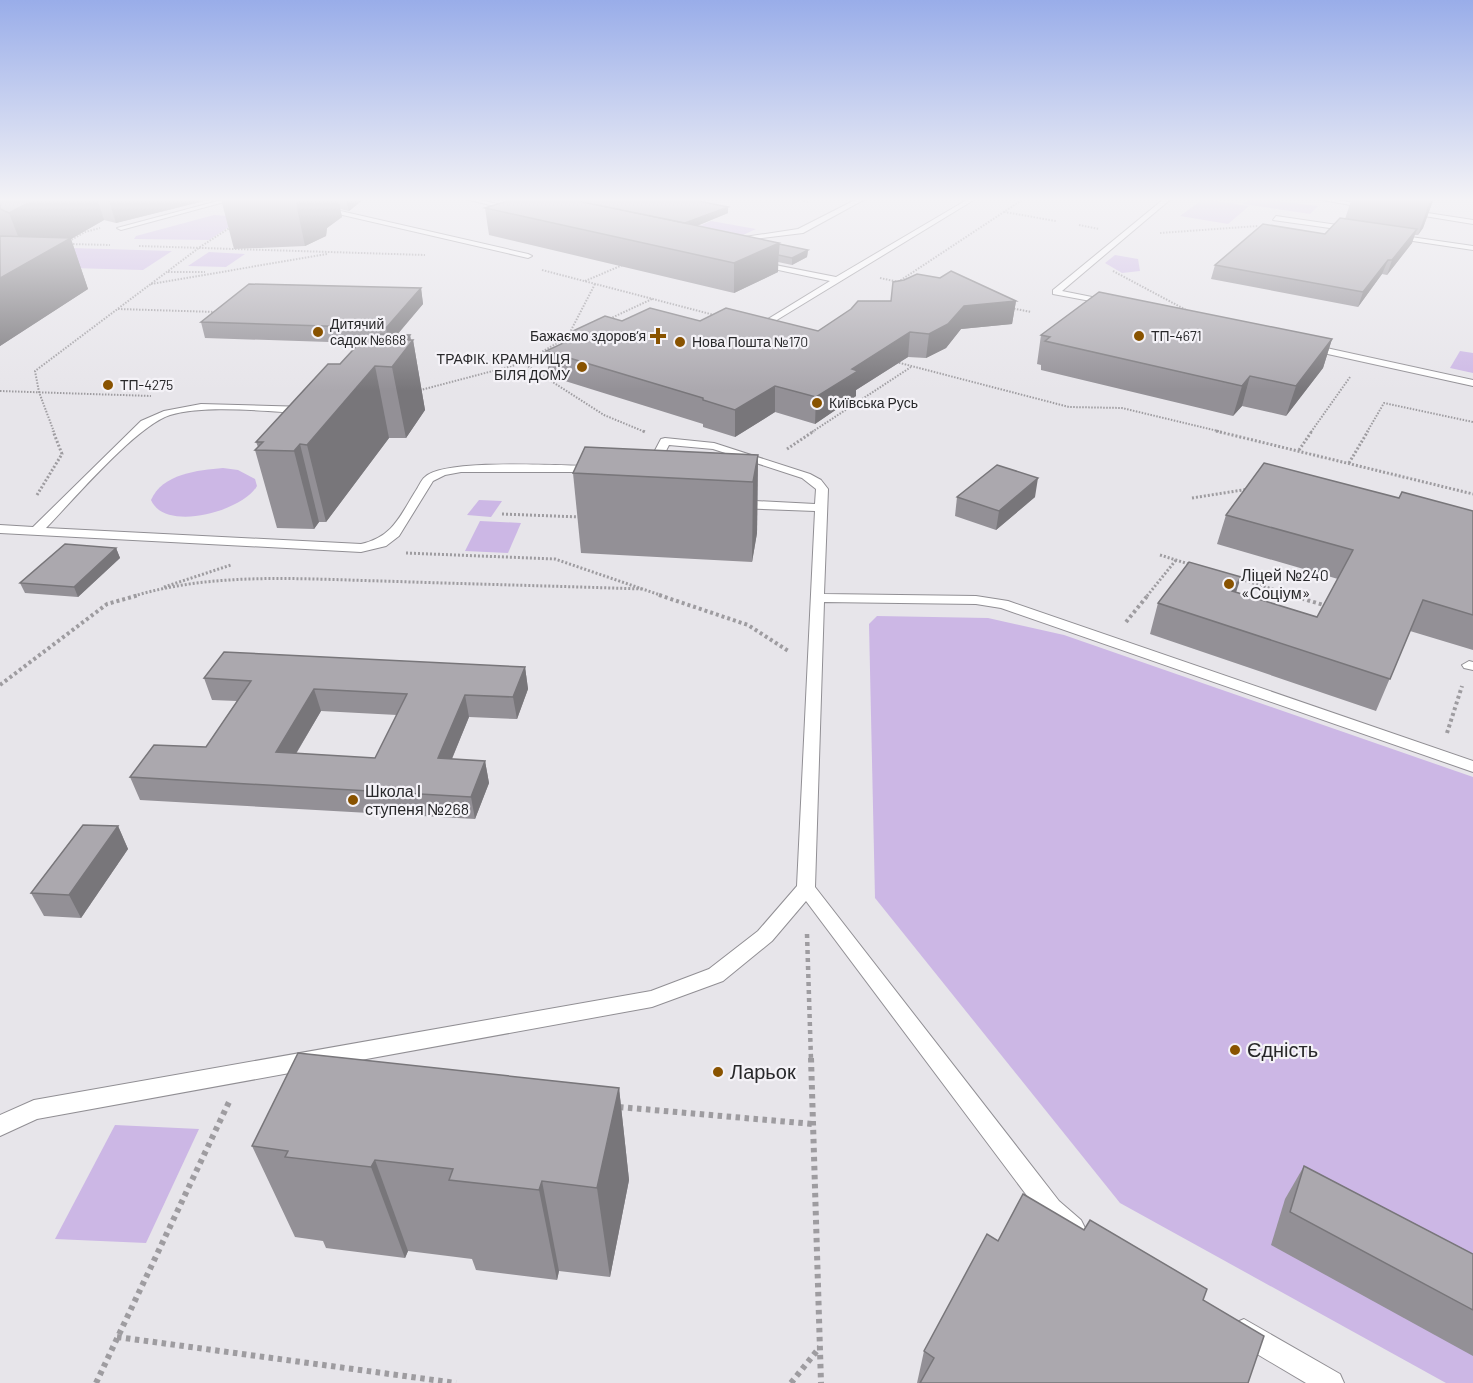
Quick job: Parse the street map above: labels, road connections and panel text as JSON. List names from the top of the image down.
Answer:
{
  "places": {
    "other": [
      "Дитячий садок №668",
      "ТП-4671",
      "Нова Пошта №170",
      "ТРАФІК. КРАМНИЦЯ БІЛЯ ДОМУ",
      "ТП-4275",
      "Київська Русь",
      "Ліцей №240 «Соціум»",
      "Школа І ступеня №268",
      "Єдність",
      "Ларьок"
    ],
    "health": ["Бажаємо здоровʼя"]
  }
}
